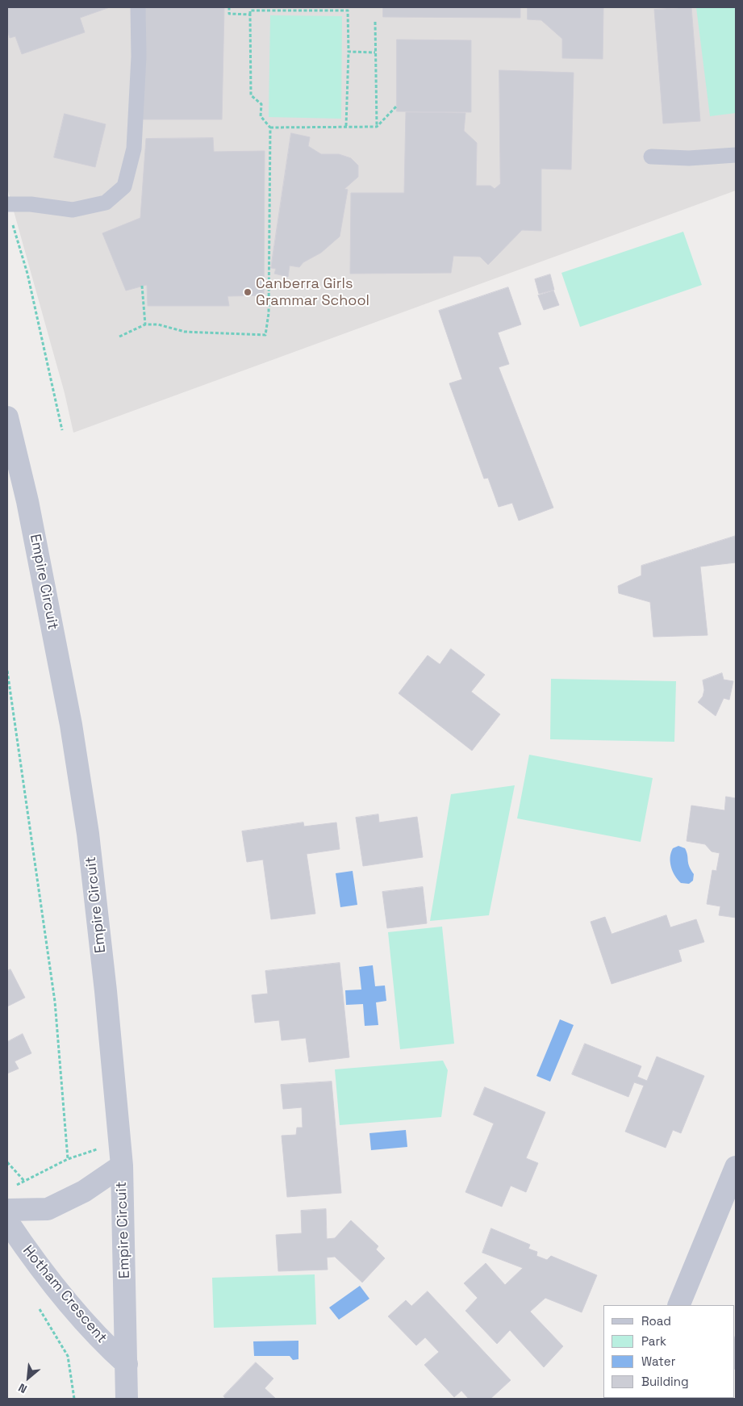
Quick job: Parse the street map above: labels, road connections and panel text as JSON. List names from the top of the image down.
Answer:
{
  "streets": {
    "street": ["Empire Circuit", "Hotham Crescent"]
  },
  "crossings": [
    ["Empire Circuit", "Hotham Crescent"]
  ],
  "places": ["Canberra Girls Grammar School"],
  "legend": [
    "Road",
    "Park",
    "Water",
    "Building"
  ],
  "north": "bottom left"
}
